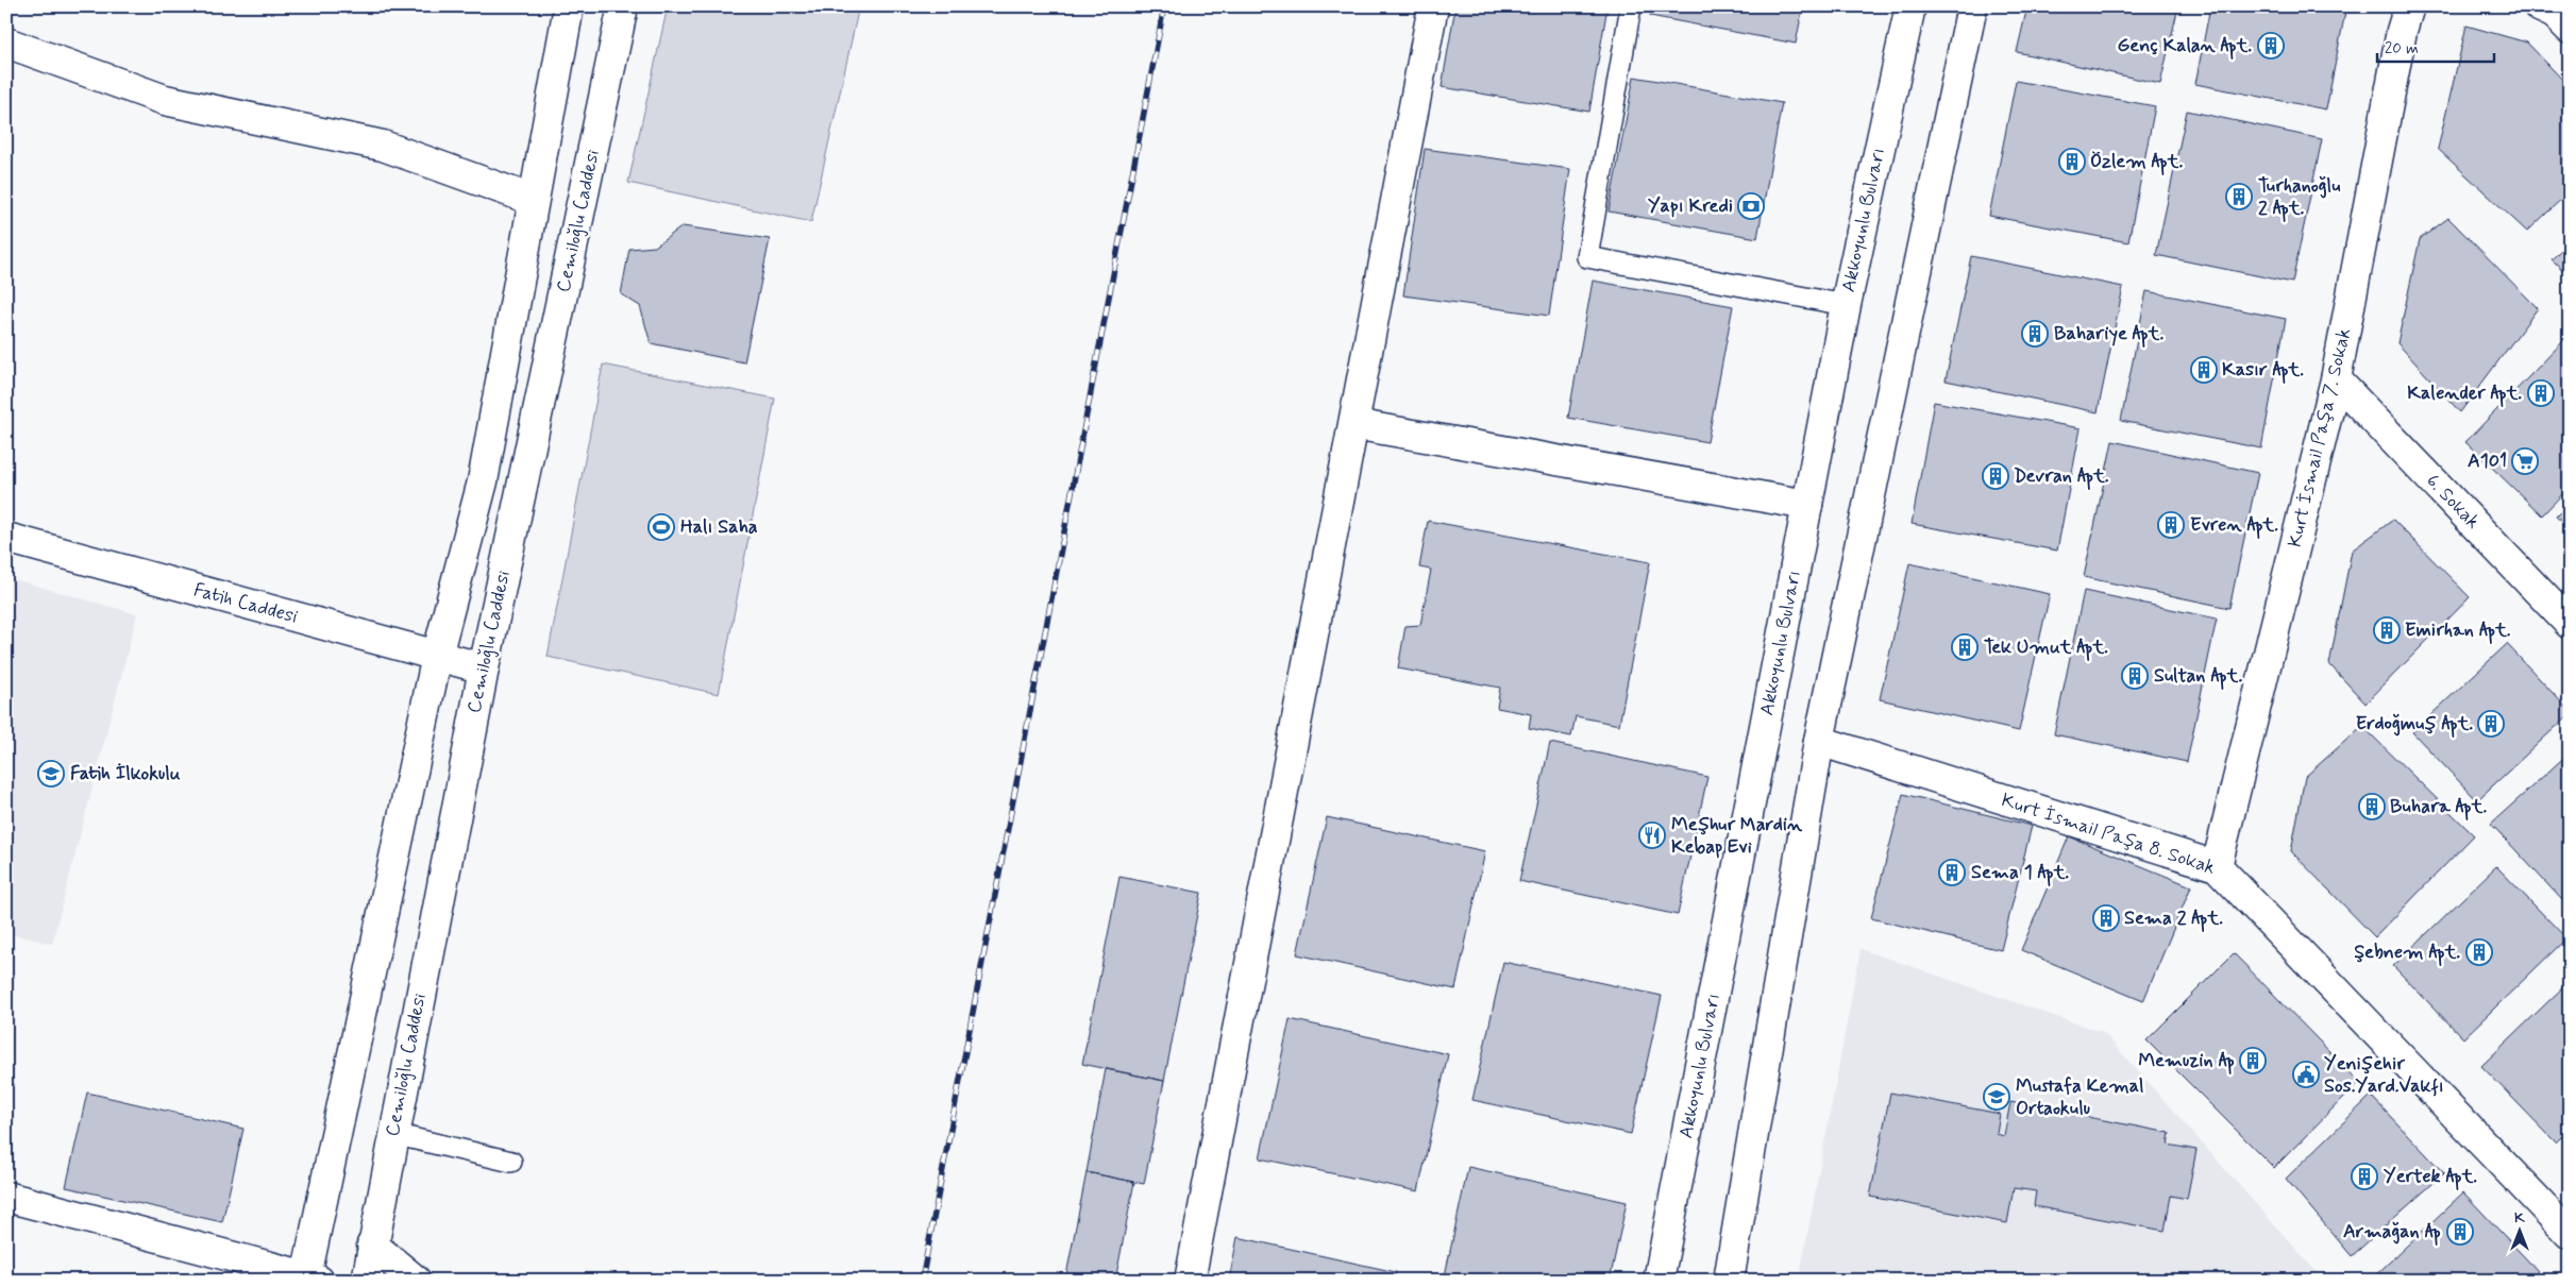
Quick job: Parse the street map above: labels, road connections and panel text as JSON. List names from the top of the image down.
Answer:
{
  "streets": {
    "street": [
      "Akkoyunlu Bulvarı",
      "Cemiloğlu Caddesi",
      "Kurt İsmail Paşa 7. Sokak",
      "6. Sokak",
      "Fatih Caddesi",
      "Kurt İsmail Paşa 8. Sokak"
    ]
  },
  "crossings": [
    ["Cemiloğlu Caddesi", "Fatih Caddesi"],
    ["Kurt İsmail Paşa 7. Sokak", "6. Sokak"],
    ["Kurt İsmail Paşa 7. Sokak", "Kurt İsmail Paşa 8. Sokak"]
  ],
  "places": {
    "building": [
      "Genç Kalan Apt.",
      "Özlem Apt.",
      "Turhanoğlu 2 Apt.",
      "Bahariye Apt.",
      "Kasır Apt.",
      "Kalender Apt.",
      "Devran Apt.",
      "Evren Apt.",
      "Emirhan Apt.",
      "Tek Umut Apt.",
      "Sultan Apt.",
      "Erdoğmuş Apt.",
      "Buhara Apt.",
      "Sema 1 Apt.",
      "Sema 2 Apt.",
      "Şebnem Apt.",
      "Memuzin Ap",
      "Yertek Apt.",
      "Armağan Ap"
    ],
    "bank": ["Yapı Kredi"],
    "supermarket": ["A101"],
    "sports": ["Halı Saha"],
    "school or university": ["Fatih İlkokulu", "Mustafa Kemal Ortaokulu"],
    "restaurant": ["Meşhur Mardin Kebap Evi"],
    "public building": ["Yenişehir Sos.Yard.Vakfı"]
  },
  "scale_bar": "20 m",
  "north": "top"
}
